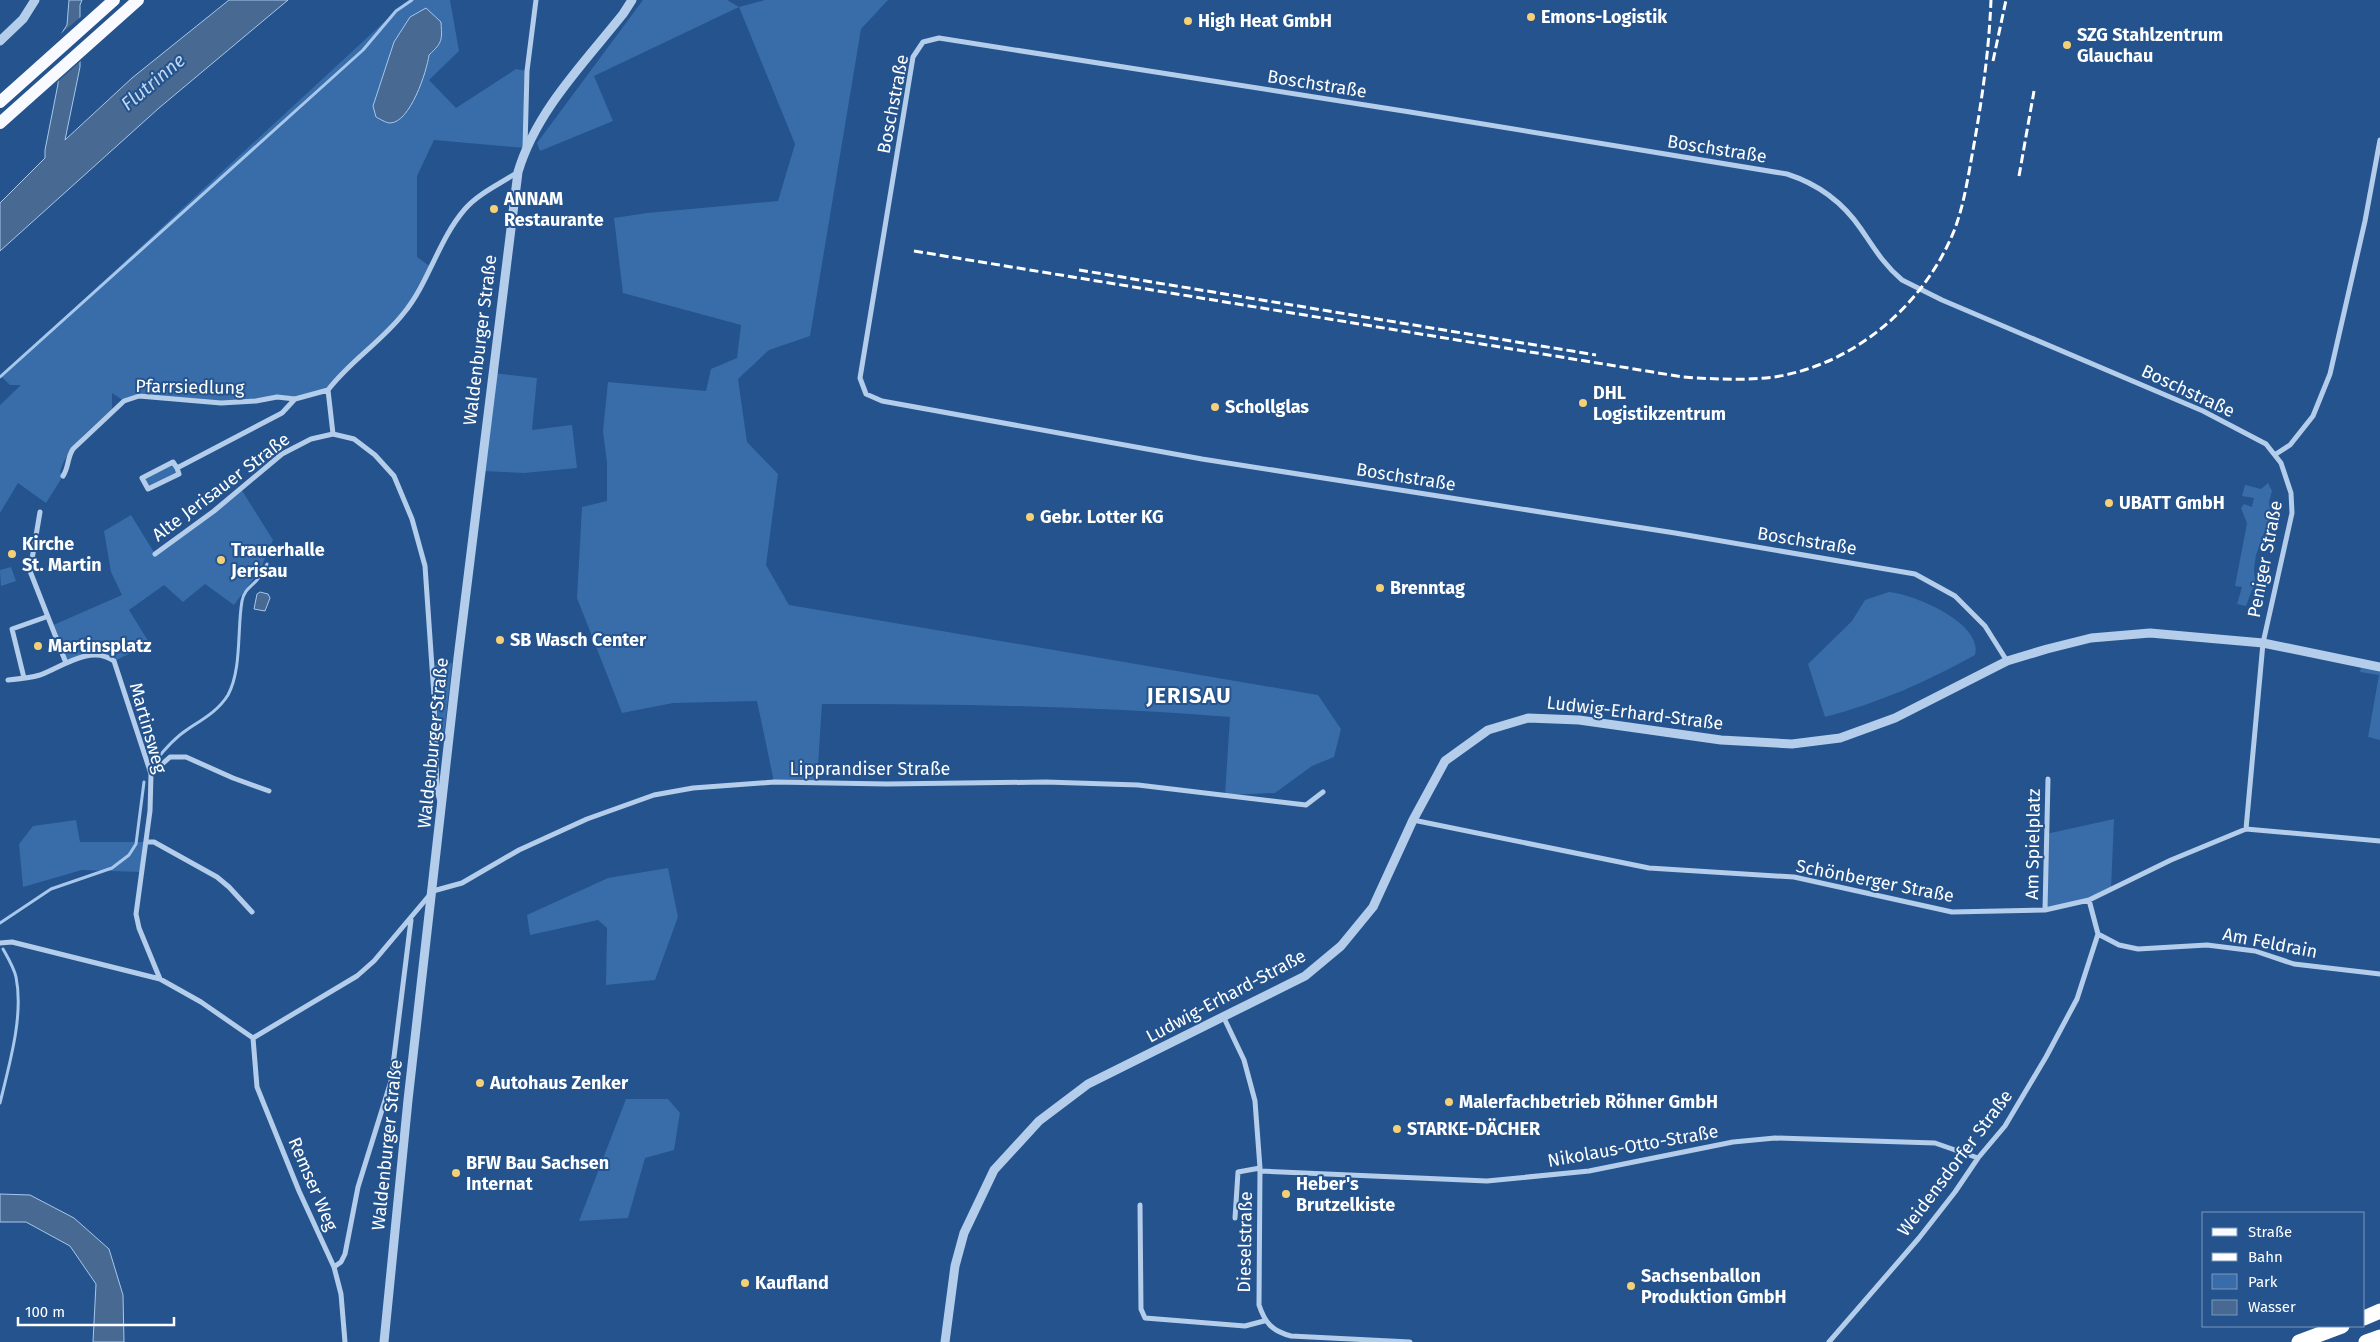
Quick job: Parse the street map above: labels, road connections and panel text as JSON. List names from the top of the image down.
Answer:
{
  "streets": {
    "street": [
      "Boschstraße",
      "Waldenburger Straße",
      "Pfarrsiedlung",
      "Alte Jerisauer Straße",
      "Peniger Straße",
      "Ludwig-Erhard-Straße",
      "Martinsweg",
      "Lipprandiser Straße",
      "Am Spielplatz",
      "Schönberger Straße",
      "Am Feldrain",
      "Nikolaus-Otto-Straße",
      "Weidensdorfer Straße",
      "Remser Weg",
      "Dieselstraße"
    ]
  },
  "crossings": [
    ["Boschstraße", "Peniger Straße"],
    ["Boschstraße", "Ludwig-Erhard-Straße"],
    ["Waldenburger Straße", "Lipprandiser Straße"],
    ["Peniger Straße", "Ludwig-Erhard-Straße"],
    ["Peniger Straße", "Schönberger Straße"],
    ["Ludwig-Erhard-Straße", "Schönberger Straße"],
    ["Ludwig-Erhard-Straße", "Dieselstraße"],
    ["Am Spielplatz", "Schönberger Straße"],
    ["Am Feldrain", "Weidensdorfer Straße"],
    ["Nikolaus-Otto-Straße", "Weidensdorfer Straße"],
    ["Nikolaus-Otto-Straße", "Dieselstraße"]
  ],
  "districts": ["JERISAU"],
  "water": ["Flutrinne"],
  "places": [
    "Emons-Logistik",
    "High Heat GmbH",
    "SZG Stahlzentrum Glauchau",
    "ANNAM Restaurante",
    "DHL Logistikzentrum",
    "Schollglas",
    "UBATT GmbH",
    "Gebr. Lotter KG",
    "Kirche St. Martin",
    "Trauerhalle Jerisau",
    "Brenntag",
    "SB Wasch Center",
    "Martinsplatz",
    "Autohaus Zenker",
    "Malerfachbetrieb Röhner GmbH",
    "STARKE-DÄCHER",
    "BFW Bau Sachsen Internat",
    "Heber's Brutzelkiste",
    "Kaufland",
    "Sachsenballon Produktion GmbH"
  ],
  "legend": [
    "Straße",
    "Bahn",
    "Park",
    "Wasser"
  ],
  "scale_bar": "100 m"
}
